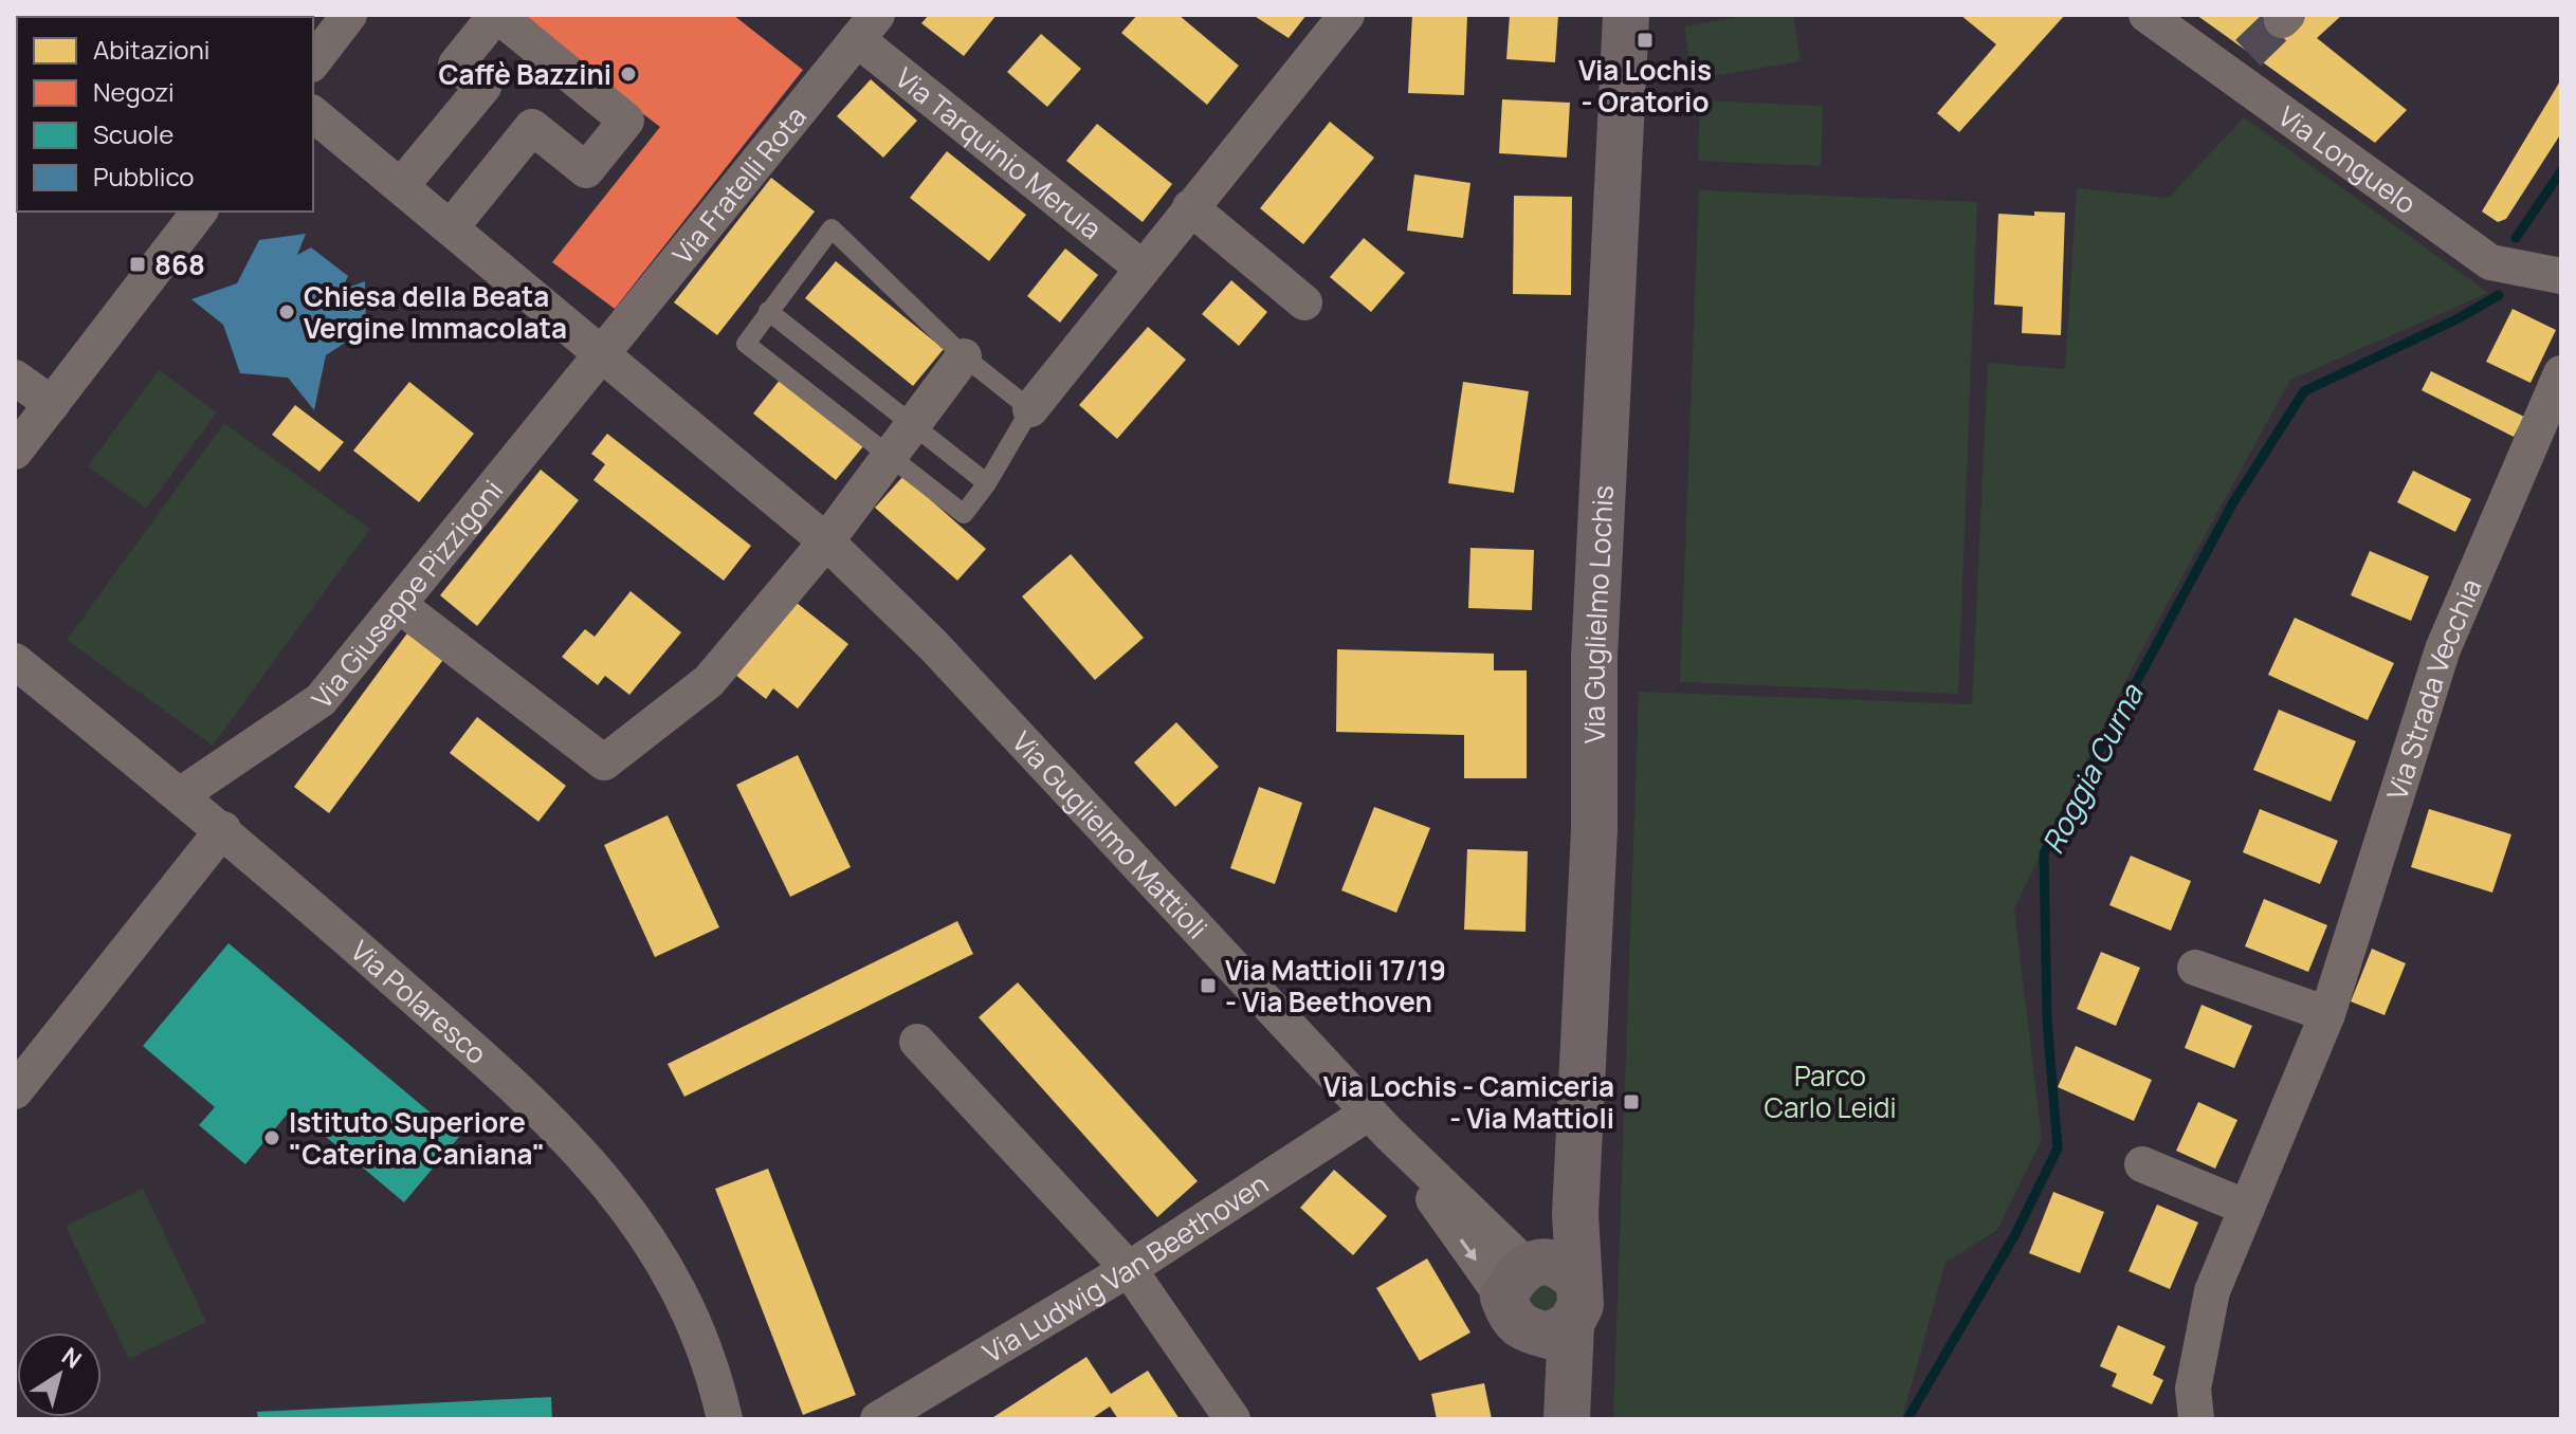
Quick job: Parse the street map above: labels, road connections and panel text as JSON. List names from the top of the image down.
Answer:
{
  "streets": {
    "street": [
      "Via Tarquinio Merula",
      "Via Longuelo",
      "Via Fratelli Rota",
      "Via Giuseppe Pizzigoni",
      "Via Guglielmo Lochis",
      "Via Strada Vecchia",
      "Via Guglielmo Mattioli",
      "Via Polaresco",
      "Via Ludwig Van Beethoven"
    ]
  },
  "crossings": [
    ["Via Tarquinio Merula", "Via Fratelli Rota"],
    ["Via Fratelli Rota", "Via Giuseppe Pizzigoni"],
    ["Via Fratelli Rota", "Via Guglielmo Mattioli"],
    ["Via Giuseppe Pizzigoni", "Via Guglielmo Mattioli"],
    ["Via Giuseppe Pizzigoni", "Via Polaresco"],
    ["Via Guglielmo Lochis", "Via Guglielmo Mattioli"],
    ["Via Guglielmo Mattioli", "Via Ludwig Van Beethoven"]
  ],
  "water": ["Roggia Curna"],
  "parks": ["Parco Carlo Leidi"],
  "places": {
    "transit": [
      "Via Lochis - Oratorio",
      "868",
      "Via Mattioli 17/19 - Via Beethoven",
      "Via Lochis - Camiceria - Via Mattioli"
    ],
    "other": ["Caffè Bazzini", "Chiesa della Beata Vergine Immacolata", "Istituto Superiore \"Caterina Caniana\""]
  },
  "legend": [
    "Abitazioni",
    "Negozi",
    "Scuole",
    "Pubblico"
  ],
  "north": "top right"
}
